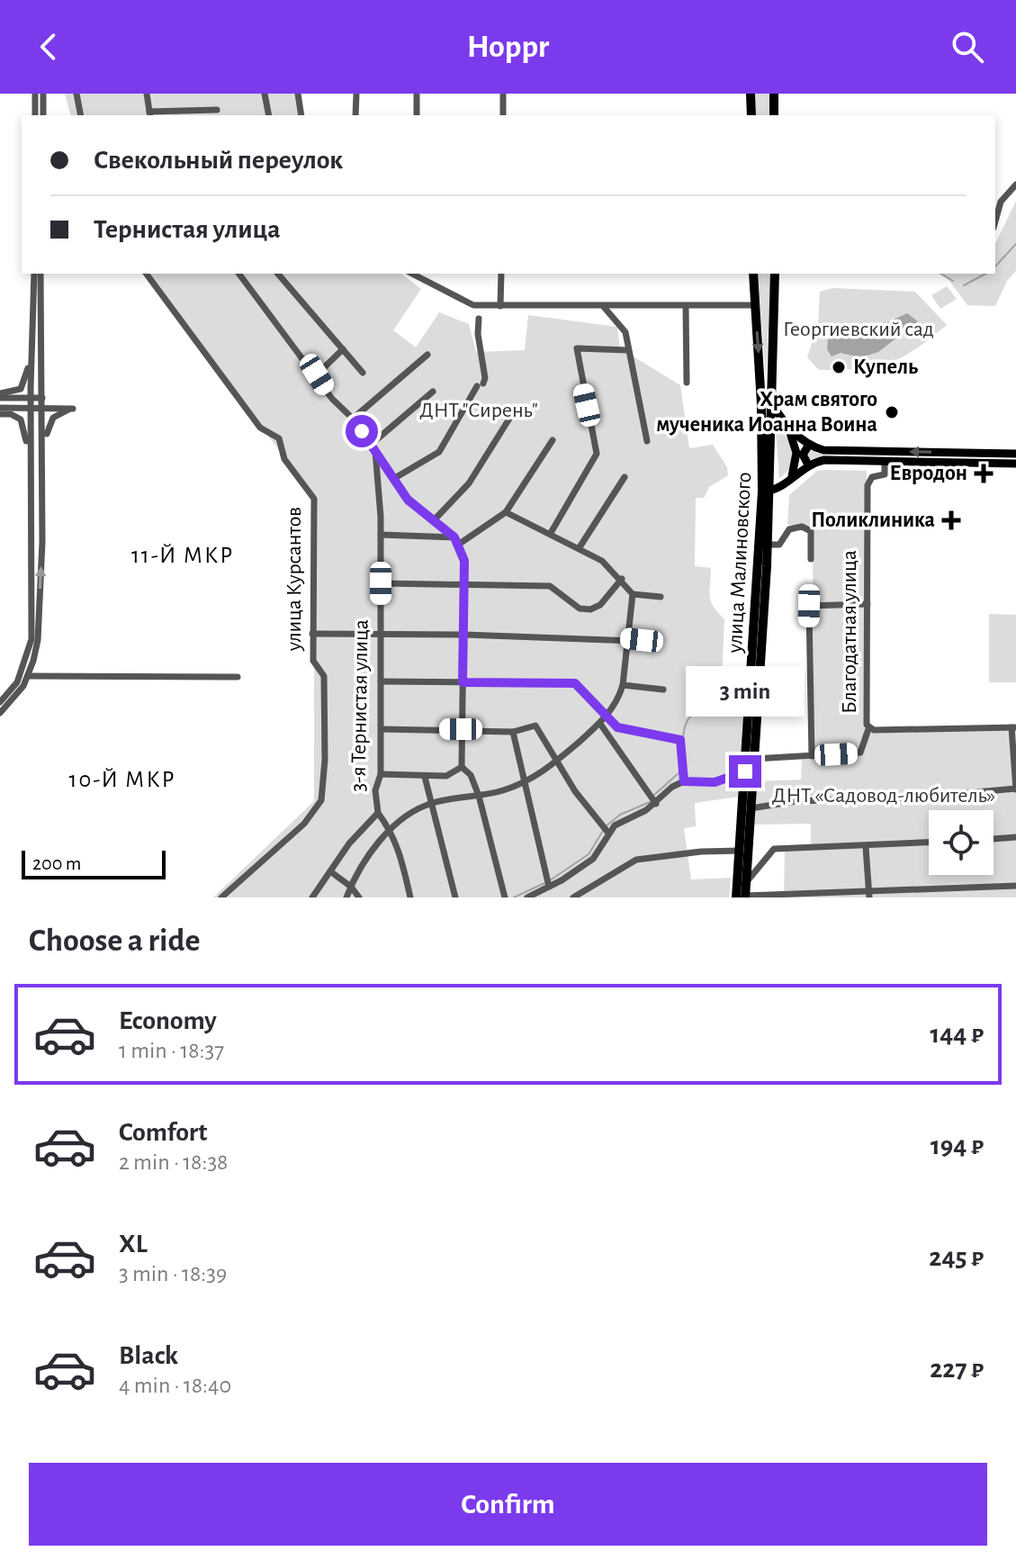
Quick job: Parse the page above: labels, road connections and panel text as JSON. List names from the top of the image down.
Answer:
{
  "streets": {
    "highway": ["улица Малиновского"],
    "street": ["улица Курсантов", "Благодатная улица", "3-я Тернистая улица"]
  },
  "crossings": [
    ["улица Малиновского", "Благодатная улица"]
  ],
  "districts": ["11-Й МКР", "10-Й МКР"],
  "parks": ["Георгиевский сад", "ДНТ \"Сирень\"", "ДНТ «Садовод-любитель»"],
  "places": {
    "other": ["Купель", "Храм святого мученика Иоанна Воина"],
    "health": ["Евродон", "Поликлиника"]
  },
  "scale_bar": "200 m",
  "page": {
    "header": "Hoppr",
    "banner": ["Свекольный переулок", "Тернистая улица"],
    "bubble": "3 min",
    "scale": "200 m",
    "heading": "Choose a ride",
    "list": [
      {
        "name": "Economy",
        "note": "1 min · 18:37",
        "value": "144 ₽"
      },
      {
        "name": "Comfort",
        "note": "2 min · 18:38",
        "value": "194 ₽"
      },
      {
        "name": "XL",
        "note": "3 min · 18:39",
        "value": "245 ₽"
      },
      {
        "name": "Black",
        "note": "4 min · 18:40",
        "value": "227 ₽"
      }
    ],
    "buttons": "Confirm"
  }
}
